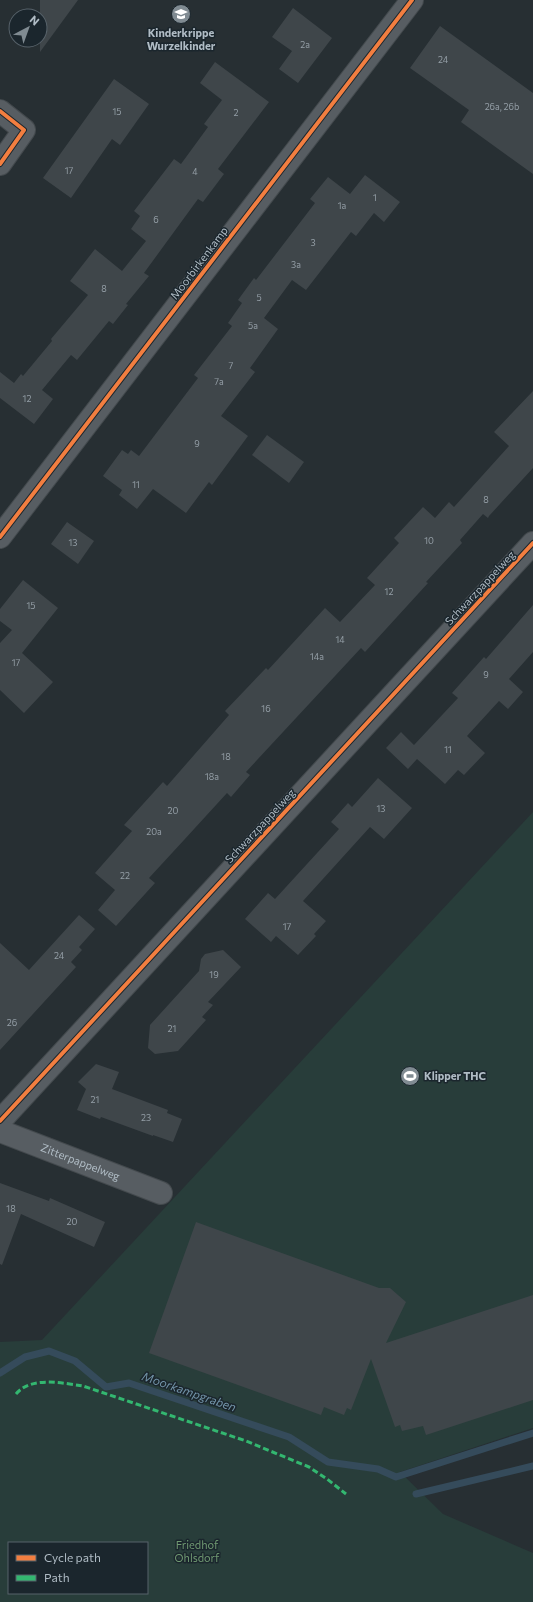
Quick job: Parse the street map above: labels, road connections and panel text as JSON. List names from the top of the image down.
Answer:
{
  "streets": {
    "street": ["Moorbirkenkamp", "Schwarzpappelweg", "Zitterpappelweg"]
  },
  "water": ["Moorkampgraben"],
  "parks": ["Friedhof Ohlsdorf"],
  "places": {
    "school or university": ["Kinderkrippe Wurzelkinder"],
    "sports": ["Klipper THC"]
  },
  "house_numbers": [
    "2a",
    "24",
    "26a, 26b",
    "15",
    "2",
    "17",
    "4",
    "1",
    "1a",
    "6",
    "3",
    "3a",
    "8",
    "5",
    "5a",
    "7",
    "7a",
    "12",
    "9",
    "11",
    "8",
    "10",
    "13",
    "12",
    "15",
    "14",
    "14a",
    "17",
    "9",
    "16",
    "11",
    "18",
    "18a",
    "13",
    "20",
    "20a",
    "22",
    "17",
    "24",
    "19",
    "26",
    "21",
    "21",
    "23",
    "18",
    "20"
  ],
  "legend": ["Cycle path", "Path"],
  "north": "top right"
}
